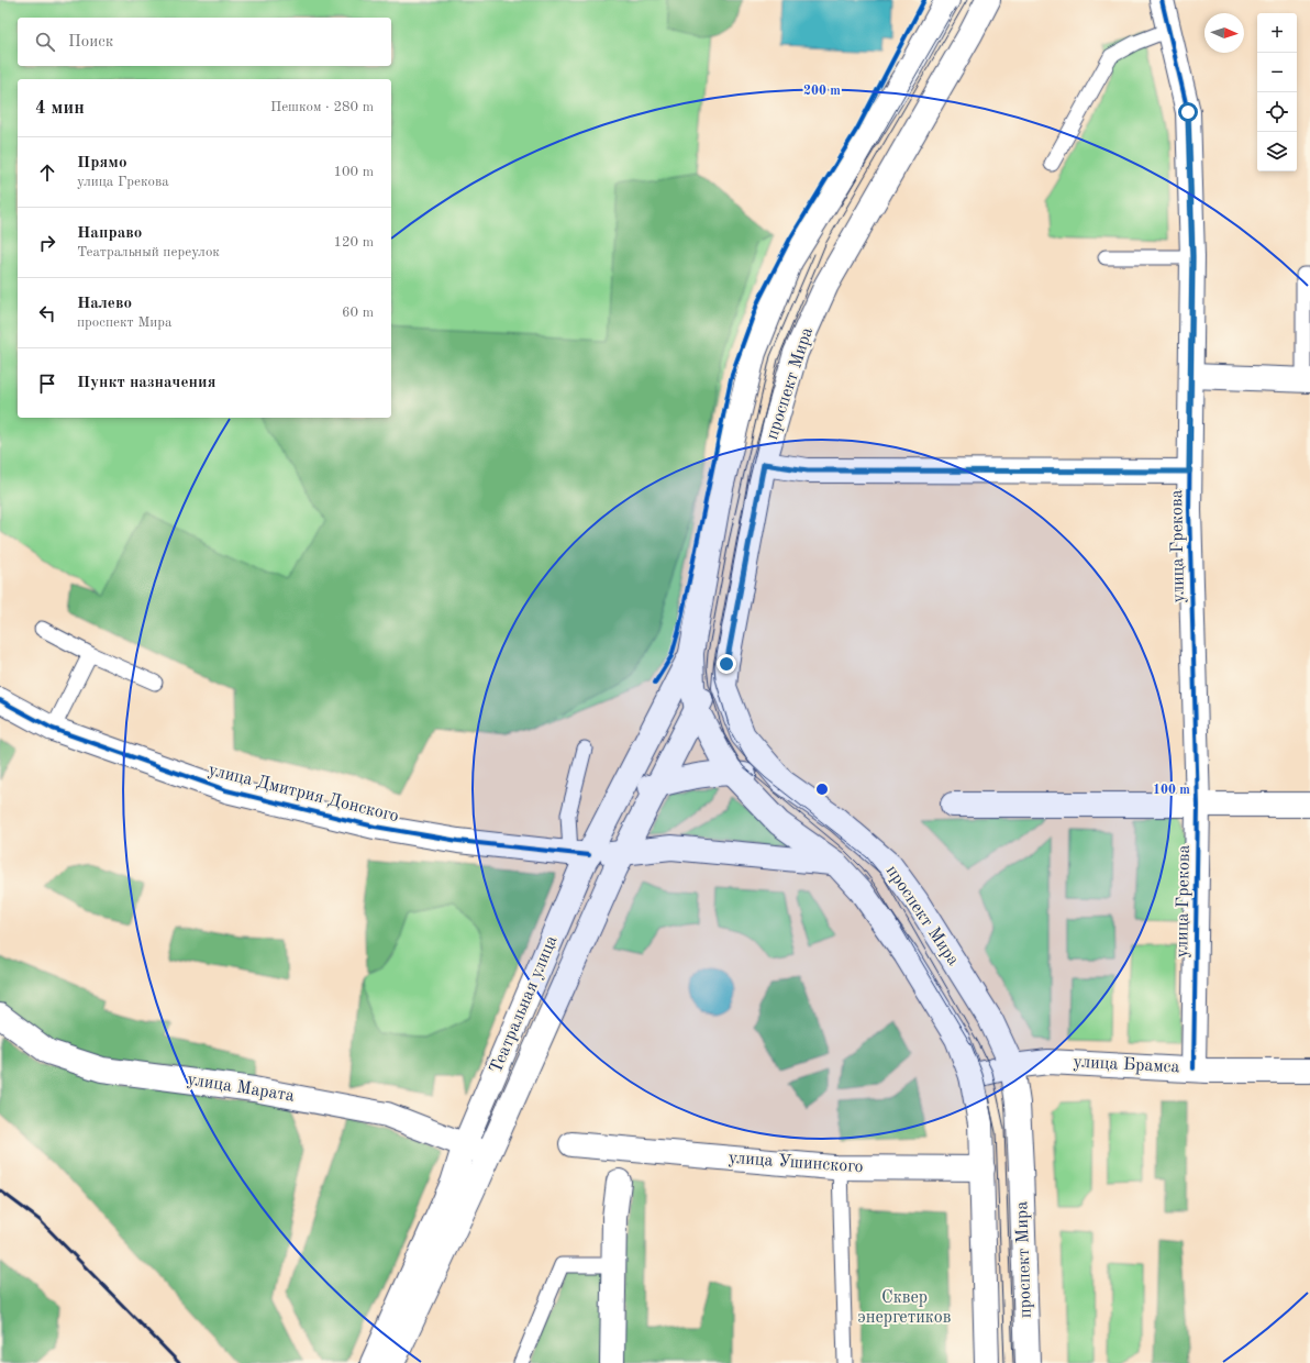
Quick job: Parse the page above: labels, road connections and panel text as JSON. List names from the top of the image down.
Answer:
{
  "streets": {
    "main road": [
      "проспект Мира",
      "улица Грекова",
      "улица Дмитрия Донского",
      "Театральная улица",
      "улица Брамса",
      "улица Марата",
      "улица Ушинского"
    ]
  },
  "crossings": [
    ["проспект Мира", "улица Дмитрия Донского"],
    ["проспект Мира", "Театральная улица"],
    ["проспект Мира", "улица Брамса"],
    ["проспект Мира", "улица Ушинского"],
    ["улица Грекова", "улица Брамса"],
    ["улица Дмитрия Донского", "Театральная улица"],
    ["Театральная улица", "улица Марата"]
  ],
  "parks": ["Сквер энергетиков"],
  "north": "right",
  "page": {
    "map_buttons": ["+", "−"],
    "search": "Поиск",
    "heading": ["4 мин", "Пешком · 280 m"],
    "list": [
      ["Прямо", "улица Грекова", "100 m"],
      ["Направо", "Театральный переулок", "120 m"],
      ["Налево", "проспект Мира", "60 m"],
      "Пункт назначения"
    ]
  },
  "rings": ["200 m", "100 m"]
}
